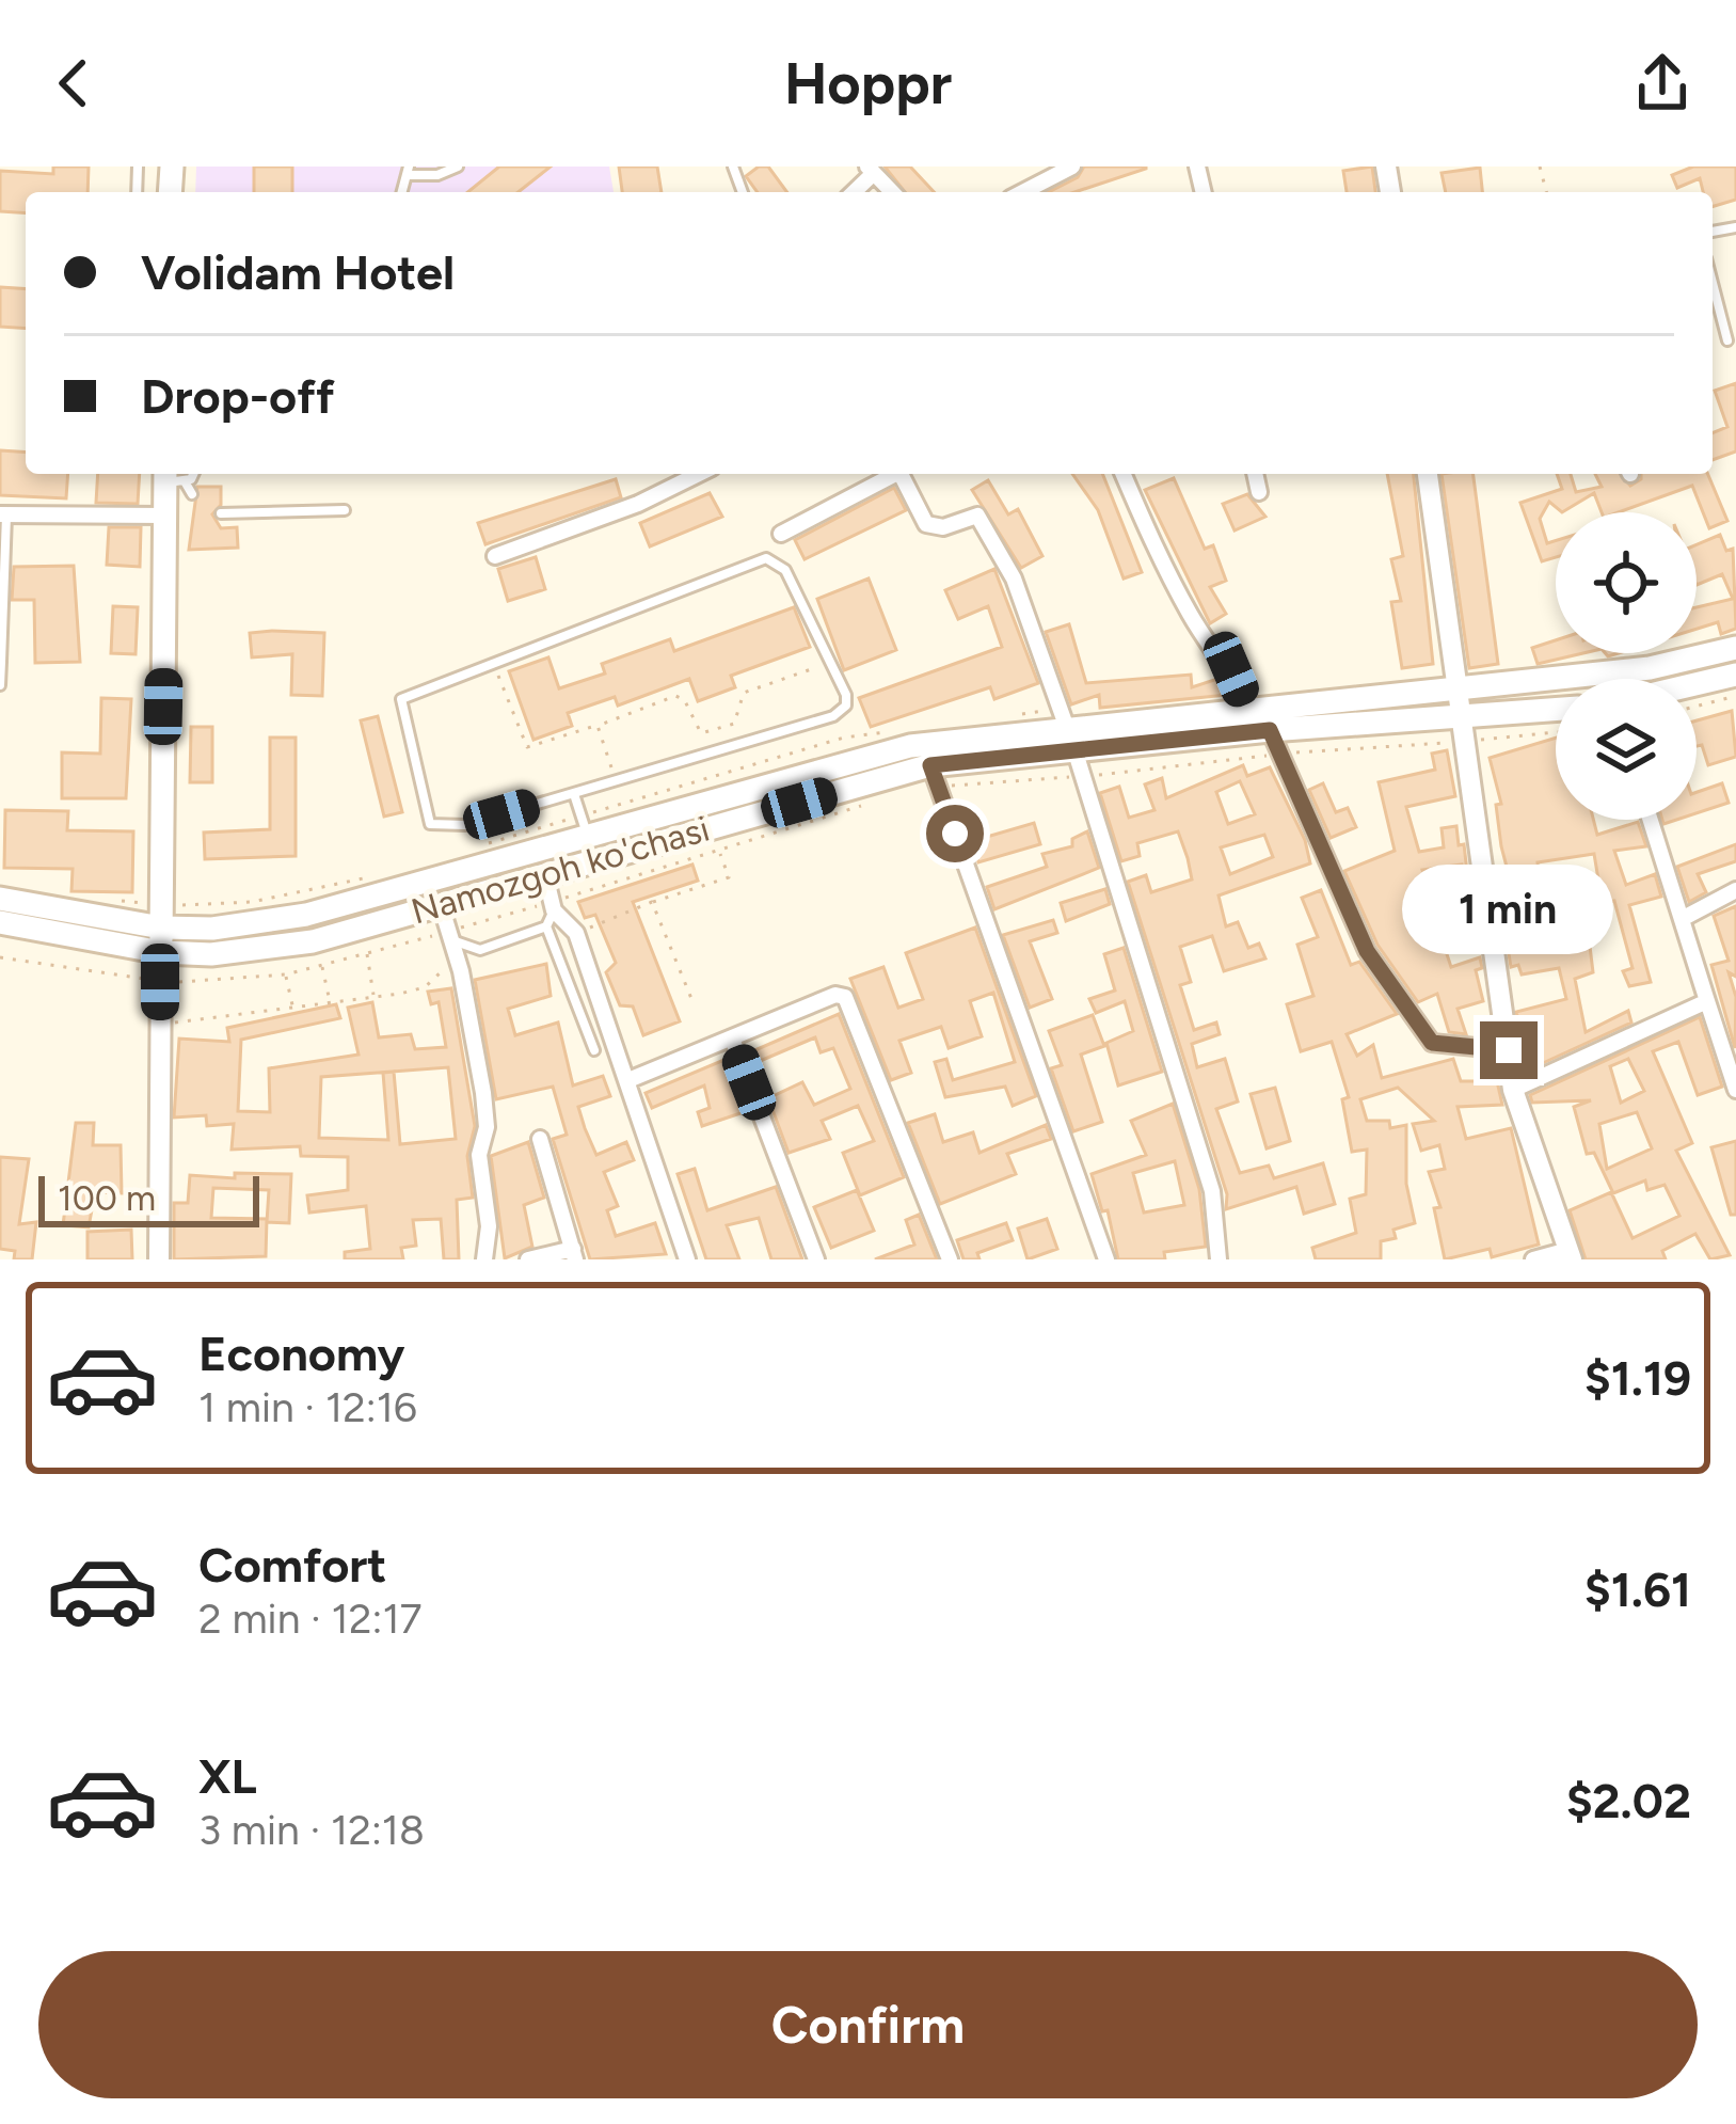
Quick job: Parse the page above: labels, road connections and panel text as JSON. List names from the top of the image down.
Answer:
{
  "streets": {
    "main road": ["Namozgoh ko'chasi"]
  },
  "scale_bar": "100 m",
  "page": {
    "header": "Hoppr",
    "banner": ["Volidam Hotel", "Drop-off"],
    "bubble": "1 min",
    "scale": "100 m",
    "list": [
      {
        "name": "Economy",
        "note": "1 min · 12:16",
        "value": "$1.19"
      },
      {
        "name": "Comfort",
        "note": "2 min · 12:17",
        "value": "$1.61"
      },
      {
        "name": "XL",
        "note": "3 min · 12:18",
        "value": "$2.02"
      }
    ],
    "buttons": "Confirm"
  }
}
